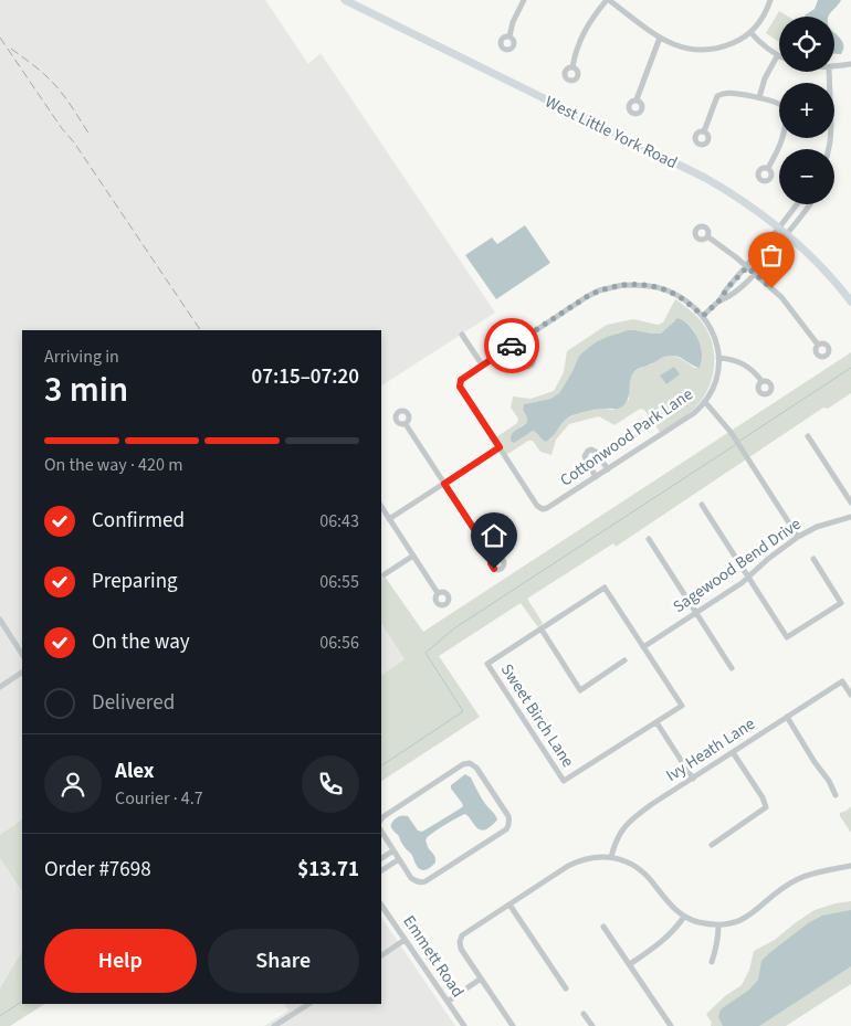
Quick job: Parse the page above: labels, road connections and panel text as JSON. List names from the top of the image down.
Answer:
{
  "streets": {
    "main road": ["West Little York Road"],
    "street": [
      "Cottonwood Park Lane",
      "Sagewood Bend Drive",
      "Sweet Birch Lane",
      "Ivy Heath Lane",
      "Emmett Road"
    ]
  },
  "page": {
    "map_buttons": ["+", "−"],
    "heading": ["3 min", "Arriving in", "07:15–07:20"],
    "panel": [
      "Alex",
      "Courier · 4.7",
      "Order #7698",
      "$13.71"
    ],
    "bar": "On the way · 420 m",
    "list": [
      ["Confirmed", "06:43"],
      ["Preparing", "06:55"],
      ["On the way", "06:56"],
      "Delivered"
    ],
    "buttons": ["Help", "Share"]
  }
}
